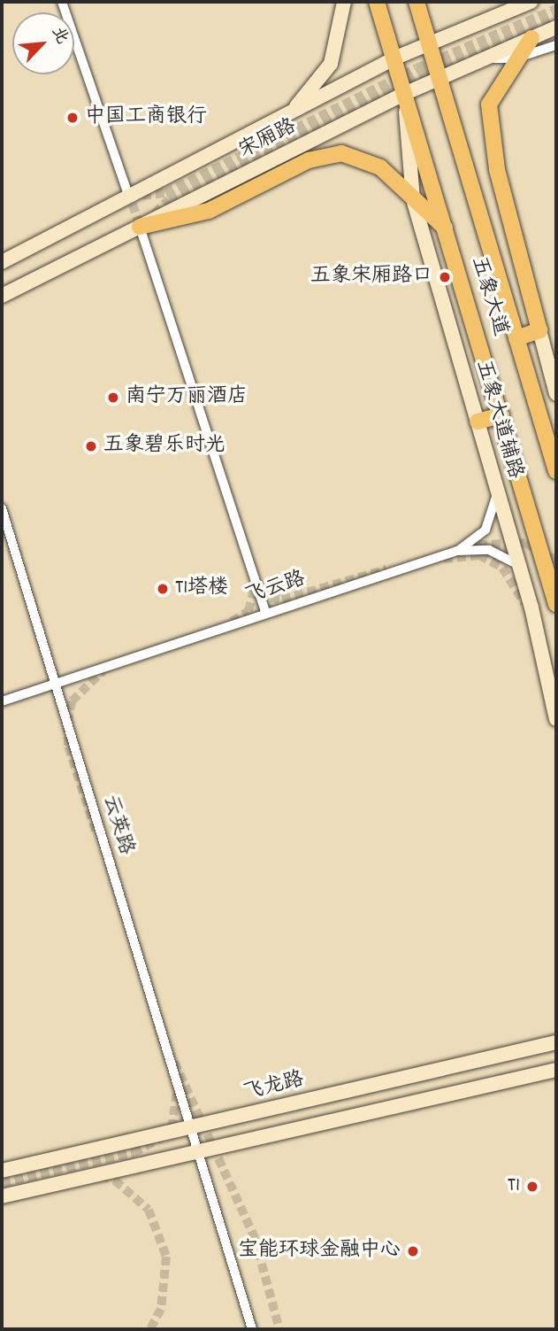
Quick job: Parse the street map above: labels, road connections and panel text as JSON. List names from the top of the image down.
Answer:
{
  "streets": {
    "main road": ["五象大道"],
    "street": [
      "宋厢路",
      "五象大道辅路",
      "飞云路",
      "云英路",
      "飞龙路"
    ]
  },
  "crossings": [
    ["宋厢路", "五象大道"],
    ["宋厢路", "五象大道辅路"],
    ["五象大道", "五象大道辅路"],
    ["五象大道辅路", "飞云路"],
    ["飞云路", "云英路"],
    ["云英路", "飞龙路"]
  ],
  "places": [
    "中国工商银行",
    "五象宋厢路口",
    "南宁万丽酒店",
    "五象碧乐时光",
    "T1塔楼",
    "T1",
    "宝能环球金融中心"
  ],
  "north": "top right"
}
